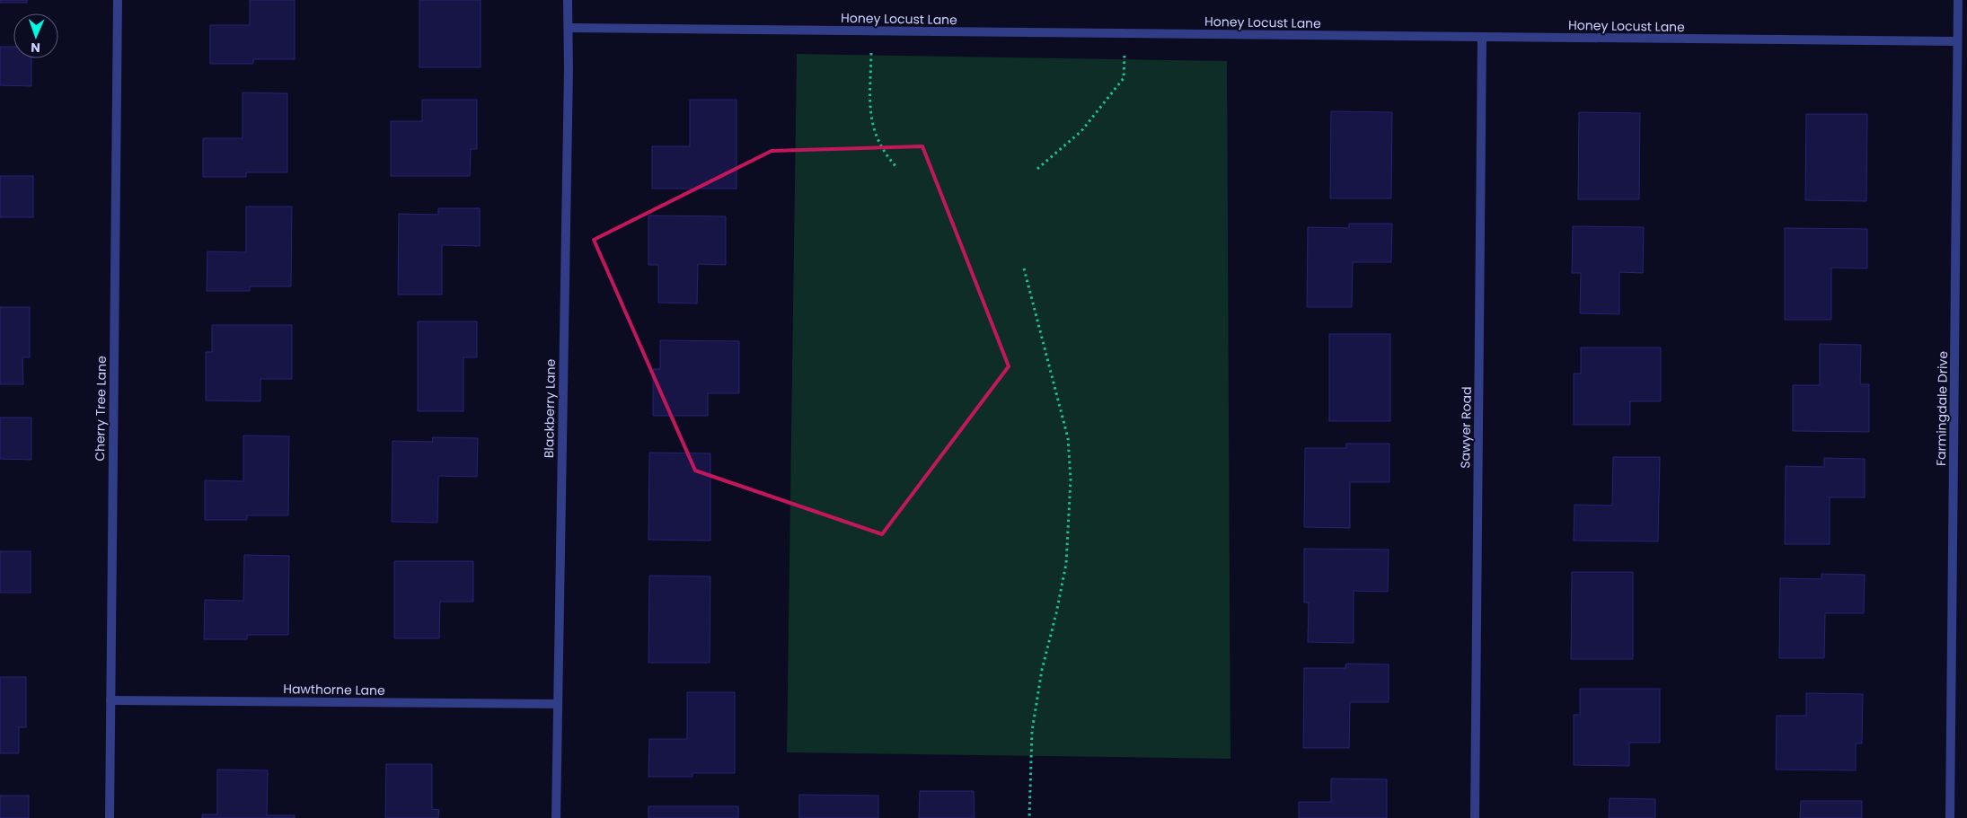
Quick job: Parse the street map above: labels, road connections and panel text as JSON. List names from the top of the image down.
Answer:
{
  "streets": {
    "street": [
      "Honey Locust Lane",
      "Cherry Tree Lane",
      "Blackberry Lane",
      "Farmingdale Drive",
      "Sawyer Road",
      "Hawthorne Lane"
    ]
  },
  "crossings": [
    ["Honey Locust Lane", "Blackberry Lane"],
    ["Honey Locust Lane", "Farmingdale Drive"],
    ["Honey Locust Lane", "Sawyer Road"],
    ["Cherry Tree Lane", "Hawthorne Lane"],
    ["Blackberry Lane", "Hawthorne Lane"]
  ],
  "north": "bottom"
}
